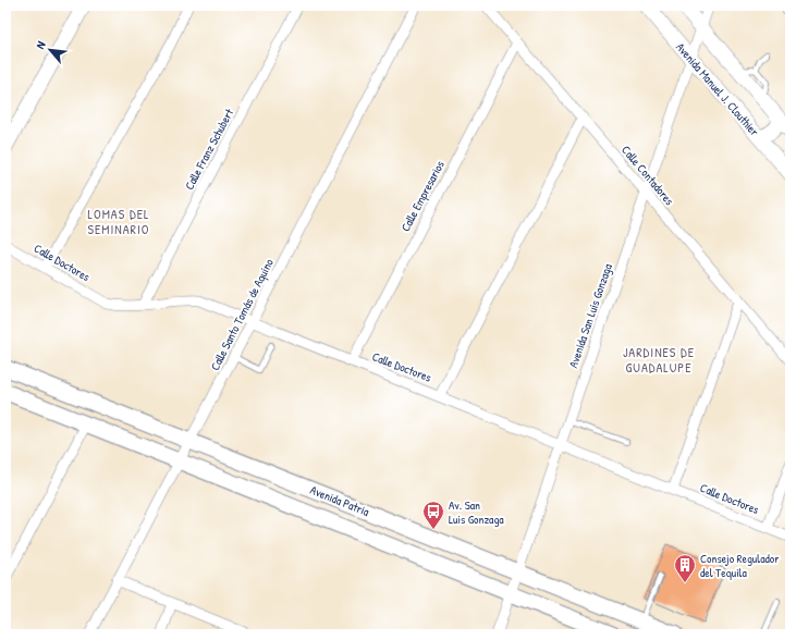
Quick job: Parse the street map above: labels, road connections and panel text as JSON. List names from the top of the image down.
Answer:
{
  "streets": {
    "main road": ["Avenida Manuel J. Clouthier", "Avenida Patria"],
    "street": [
      "Calle Franz Schubert",
      "Calle Contadores",
      "Calle Empresarios",
      "Calle Doctores",
      "Calle Santo Tomás de Aquino",
      "Avenida San Luis Gonzaga"
    ]
  },
  "crossings": [
    ["Avenida Manuel J. Clouthier", "Avenida San Luis Gonzaga"],
    ["Calle Franz Schubert", "Calle Doctores"],
    ["Calle Contadores", "Calle Empresarios"],
    ["Calle Contadores", "Avenida San Luis Gonzaga"],
    ["Calle Empresarios", "Calle Doctores"],
    ["Calle Doctores", "Calle Santo Tomás de Aquino"],
    ["Calle Doctores", "Avenida San Luis Gonzaga"],
    ["Calle Santo Tomás de Aquino", "Avenida Patria"],
    ["Avenida San Luis Gonzaga", "Avenida Patria"]
  ],
  "districts": ["LOMAS DEL SEMINARIO", "JARDINES DE GUADALUPE"],
  "places": {
    "bus stop": ["Av. San Luis Gonzaga"],
    "building": ["Consejo Regulador del Tequila"]
  },
  "north": "top left"
}
